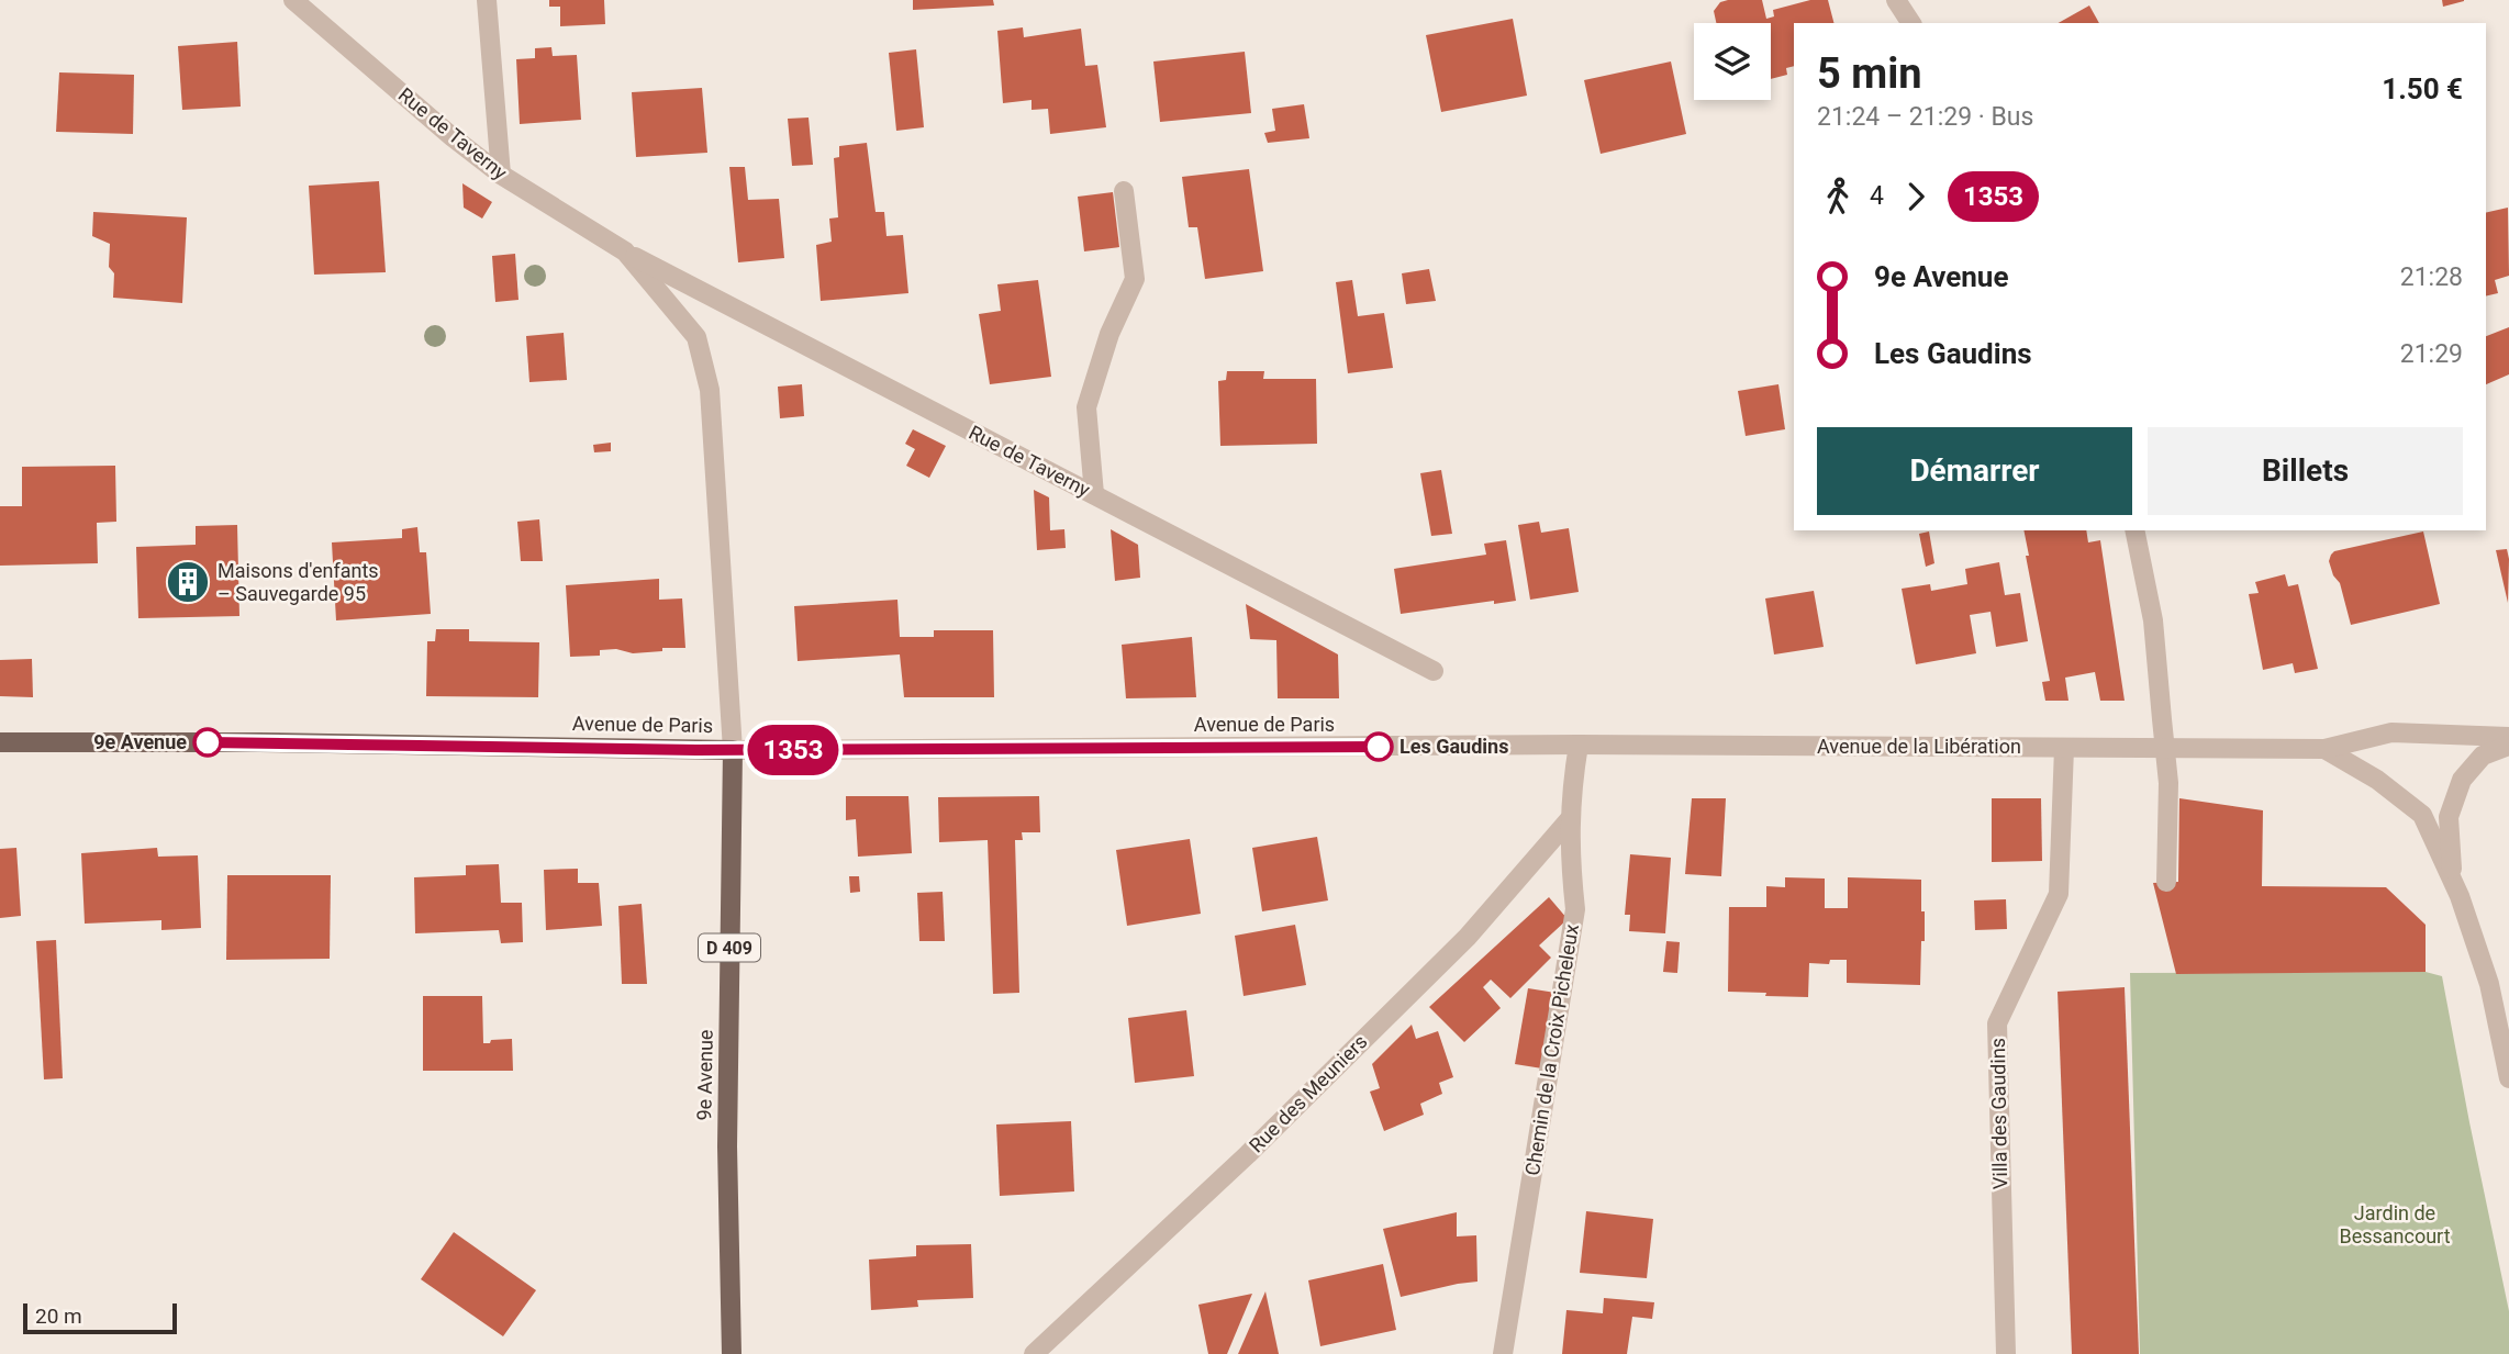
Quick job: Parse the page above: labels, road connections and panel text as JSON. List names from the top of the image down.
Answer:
{
  "streets": {
    "main road": ["Avenue de Paris", "D 409", "9e Avenue"],
    "street": [
      "Rue de Taverny",
      "Avenue de la Libération",
      "Chemin de la Croix Picheleux",
      "Rue des Meuniers",
      "Villa des Gaudins"
    ]
  },
  "crossings": [
    ["Rue de Taverny", "Avenue de Paris"],
    ["Rue de Taverny", "9e Avenue"],
    ["Avenue de Paris", "Avenue de la Libération"],
    ["Avenue de Paris", "9e Avenue"],
    ["Avenue de la Libération", "Chemin de la Croix Picheleux"],
    ["Avenue de la Libération", "Villa des Gaudins"],
    ["Chemin de la Croix Picheleux", "Rue des Meuniers"]
  ],
  "parks": ["Jardin de Bessancourt"],
  "places": {
    "building": ["Maisons d'enfants – Sauvegarde 95"],
    "other": ["9e Avenue", "Les Gaudins"]
  },
  "lines": ["bus line 1353"],
  "scale_bar": "20 m",
  "page": {
    "on_map": "1353",
    "heading": ["5 min", "21:24 – 21:29 · Bus", "1.50 €"],
    "legs": ["4", "1353"],
    "list": [
      {
        "name": "9e Avenue",
        "value": "21:28"
      },
      {
        "name": "Les Gaudins",
        "value": "21:29"
      }
    ],
    "buttons": ["Démarrer", "Billets"],
    "scale": "20 m"
  }
}
